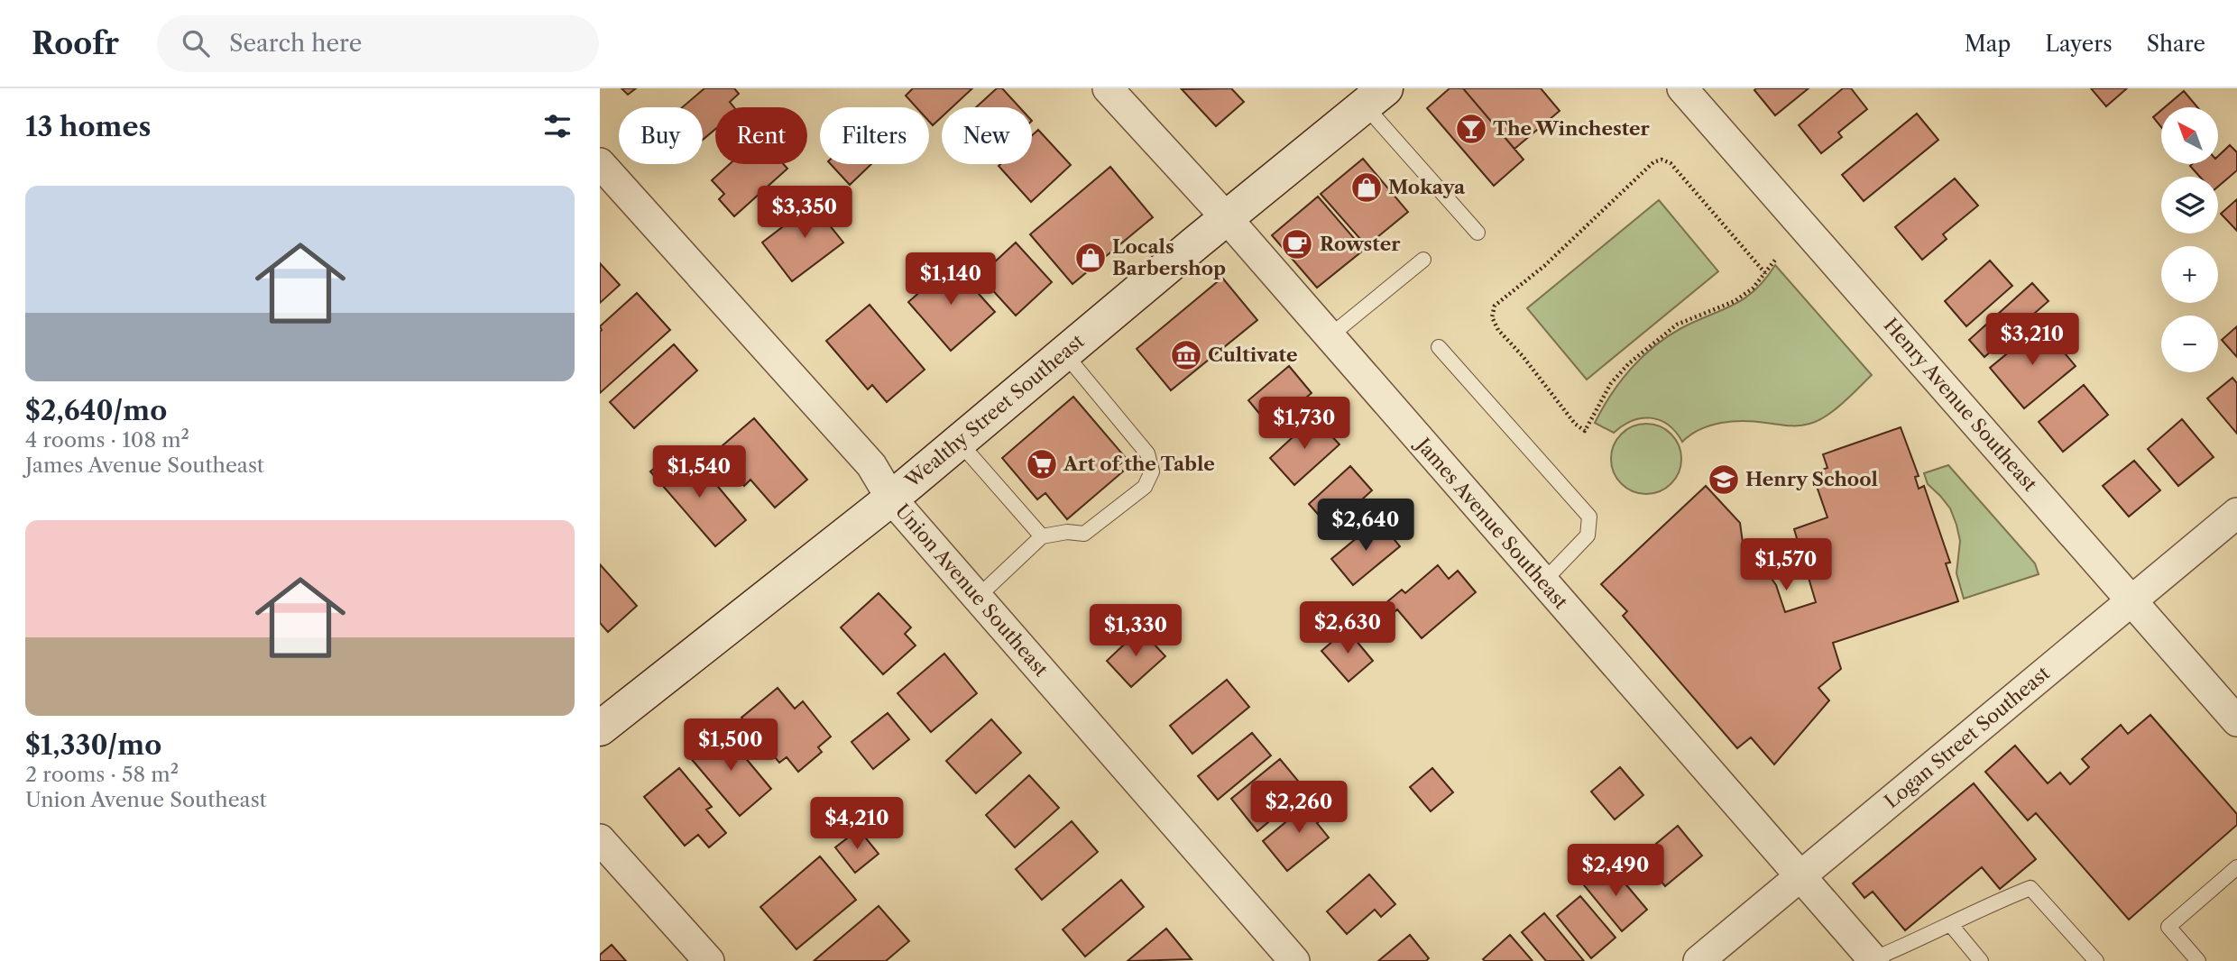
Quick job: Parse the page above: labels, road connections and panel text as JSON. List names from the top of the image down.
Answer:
{
  "streets": {
    "main road": ["Wealthy Street Southeast"],
    "street": [
      "Henry Avenue Southeast",
      "James Avenue Southeast",
      "Union Avenue Southeast",
      "Logan Street Southeast"
    ]
  },
  "crossings": [
    ["Henry Avenue Southeast", "Logan Street Southeast"],
    ["Wealthy Street Southeast", "James Avenue Southeast"],
    ["Wealthy Street Southeast", "Union Avenue Southeast"],
    ["James Avenue Southeast", "Logan Street Southeast"]
  ],
  "places": {
    "bar": ["The Winchester"],
    "shop": ["Mokaya", "Locals Barbershop"],
    "cafe": ["Rowster"],
    "museum": ["Cultivate"],
    "supermarket": ["Art of the Table"],
    "school or university": ["Henry School"]
  },
  "north": "top left",
  "page": {
    "header": "Roofr",
    "search": "Search here",
    "nav": ["Map", "Layers", "Share"],
    "heading": "13 homes",
    "map_buttons": ["+", "−"],
    "chip": [
      "Buy",
      "Rent",
      "Filters",
      "New"
    ],
    "list": [
      {
        "name": "$2,640/mo",
        "note": "4 rooms · 108 m² · James Avenue Southeast"
      },
      {
        "name": "$1,330/mo",
        "note": "2 rooms · 58 m² · Union Avenue Southeast"
      }
    ],
    "price": [
      "$3,350",
      "$1,140",
      "$3,210",
      "$1,730",
      "$1,540",
      "$2,640",
      "$1,570",
      "$2,630",
      "$1,330",
      "$1,500",
      "$2,260",
      "$4,210",
      "$2,490"
    ]
  }
}
